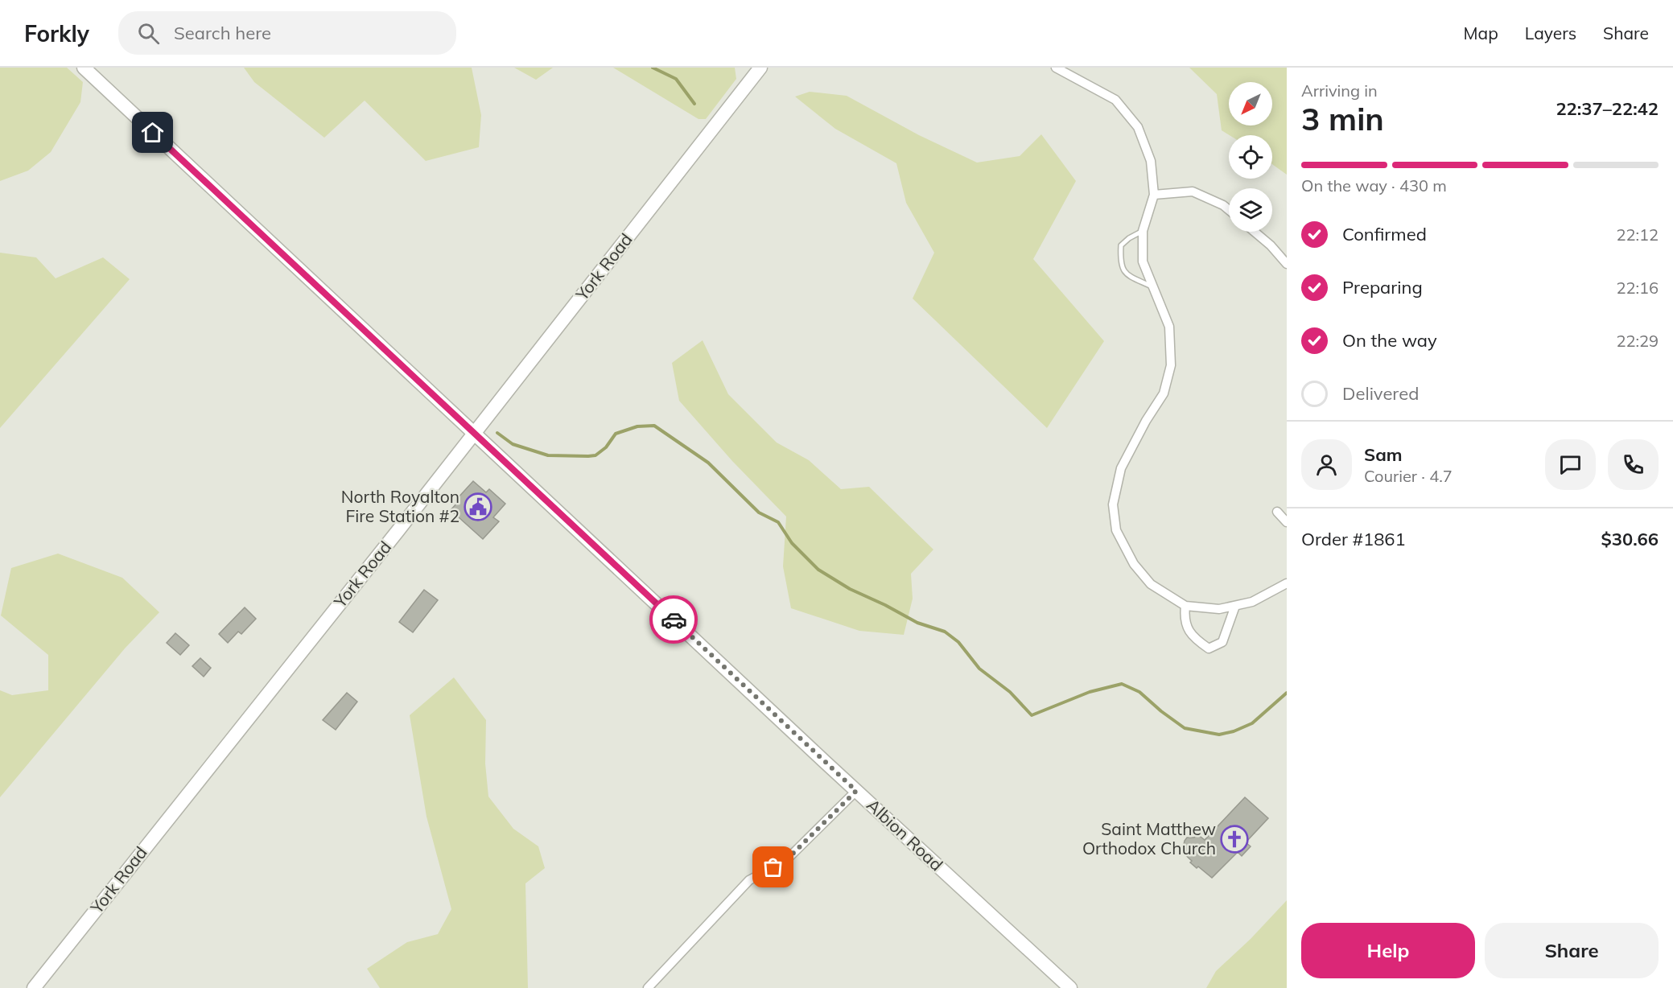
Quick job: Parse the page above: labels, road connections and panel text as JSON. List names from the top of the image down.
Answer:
{
  "streets": {
    "street": ["York Road", "Albion Road"]
  },
  "crossings": [
    ["York Road", "Albion Road"]
  ],
  "places": {
    "public building": ["North Royalton Fire Station #2"],
    "church": ["Saint Matthew Orthodox Church"]
  },
  "north": "bottom left",
  "page": {
    "header": "Forkly",
    "search": "Search here",
    "nav": ["Map", "Layers", "Share"],
    "heading": ["3 min", "Arriving in", "22:37–22:42"],
    "panel": [
      "Sam",
      "Courier · 4.7",
      "Order #1861",
      "$30.66"
    ],
    "bar": "On the way · 430 m",
    "list": [
      ["Confirmed", "22:12"],
      ["Preparing", "22:16"],
      ["On the way", "22:29"],
      "Delivered"
    ],
    "buttons": ["Help", "Share"]
  }
}
